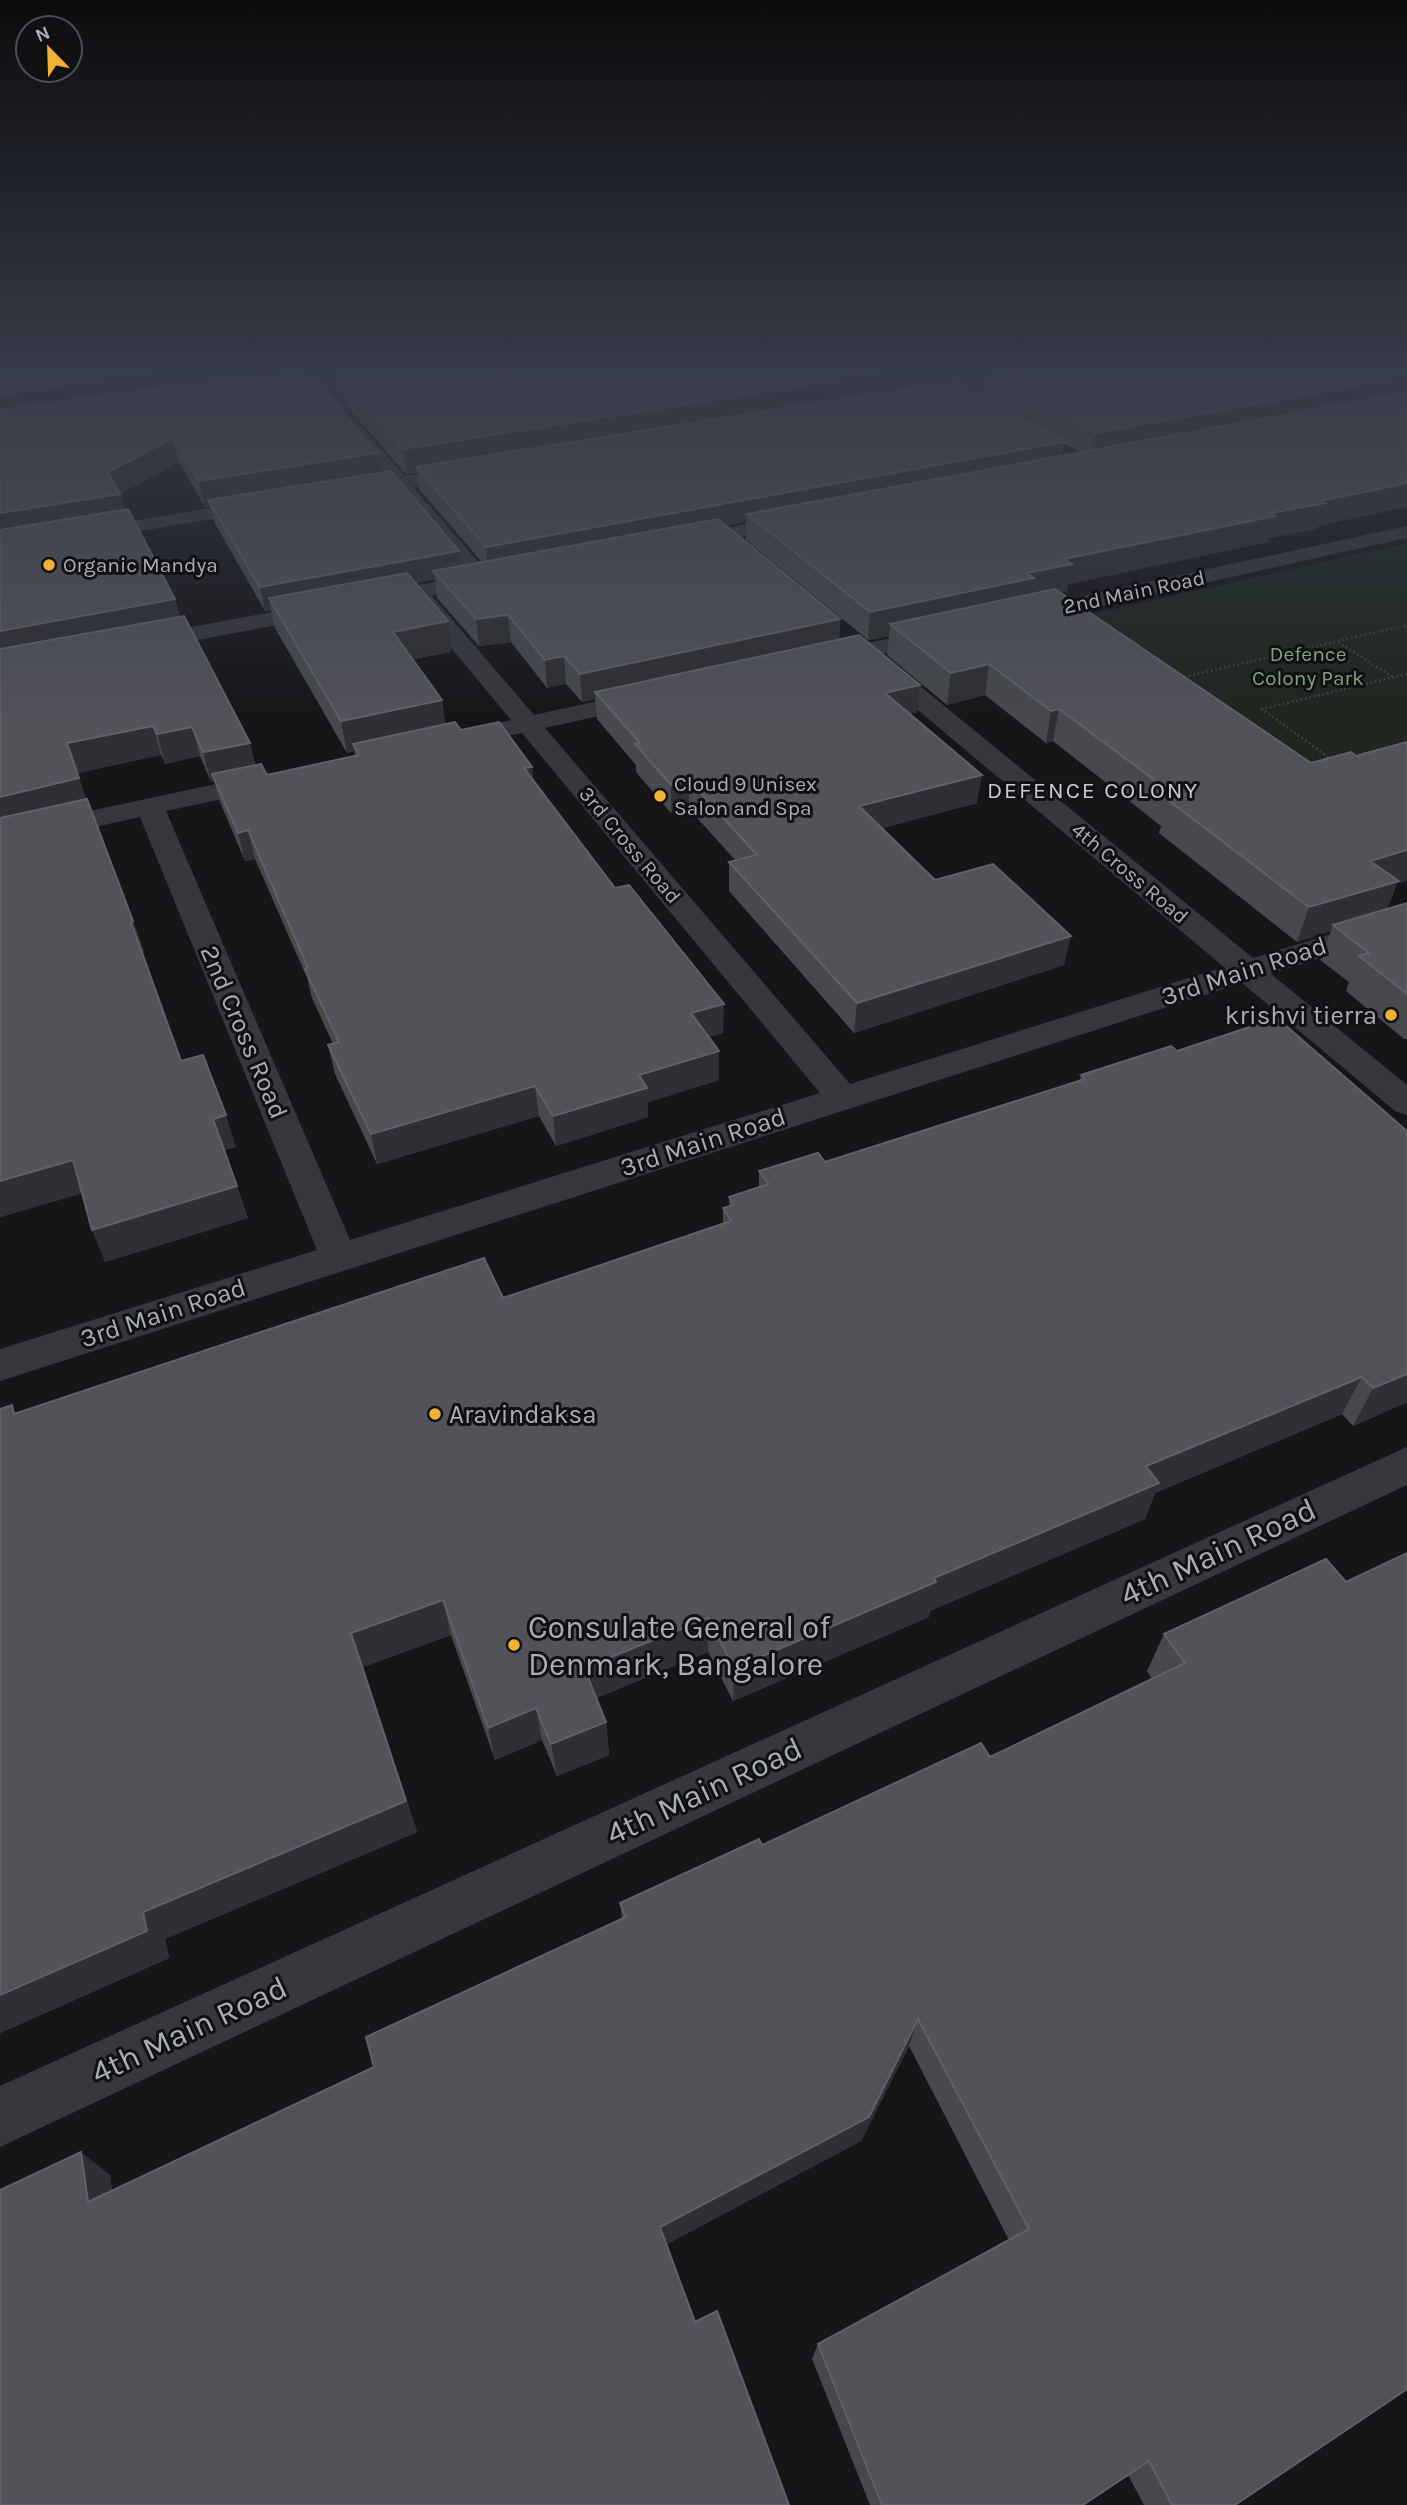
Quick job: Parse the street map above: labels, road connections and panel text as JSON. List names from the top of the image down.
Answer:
{
  "streets": {
    "street": [
      "2nd Main Road",
      "3rd Cross Road",
      "4th Cross Road",
      "3rd Main Road",
      "2nd Cross Road",
      "4th Main Road"
    ]
  },
  "crossings": [
    ["3rd Cross Road", "3rd Main Road"],
    ["4th Cross Road", "3rd Main Road"],
    ["3rd Main Road", "2nd Cross Road"]
  ],
  "districts": ["DEFENCE COLONY"],
  "parks": ["Defence Colony Park"],
  "places": [
    "Organic Mandya",
    "Cloud 9 Unisex Salon and Spa",
    "krishvi tierra",
    "Aravindaksa",
    "Consulate General of Denmark, Bangalore"
  ],
  "north": "top left"
}
